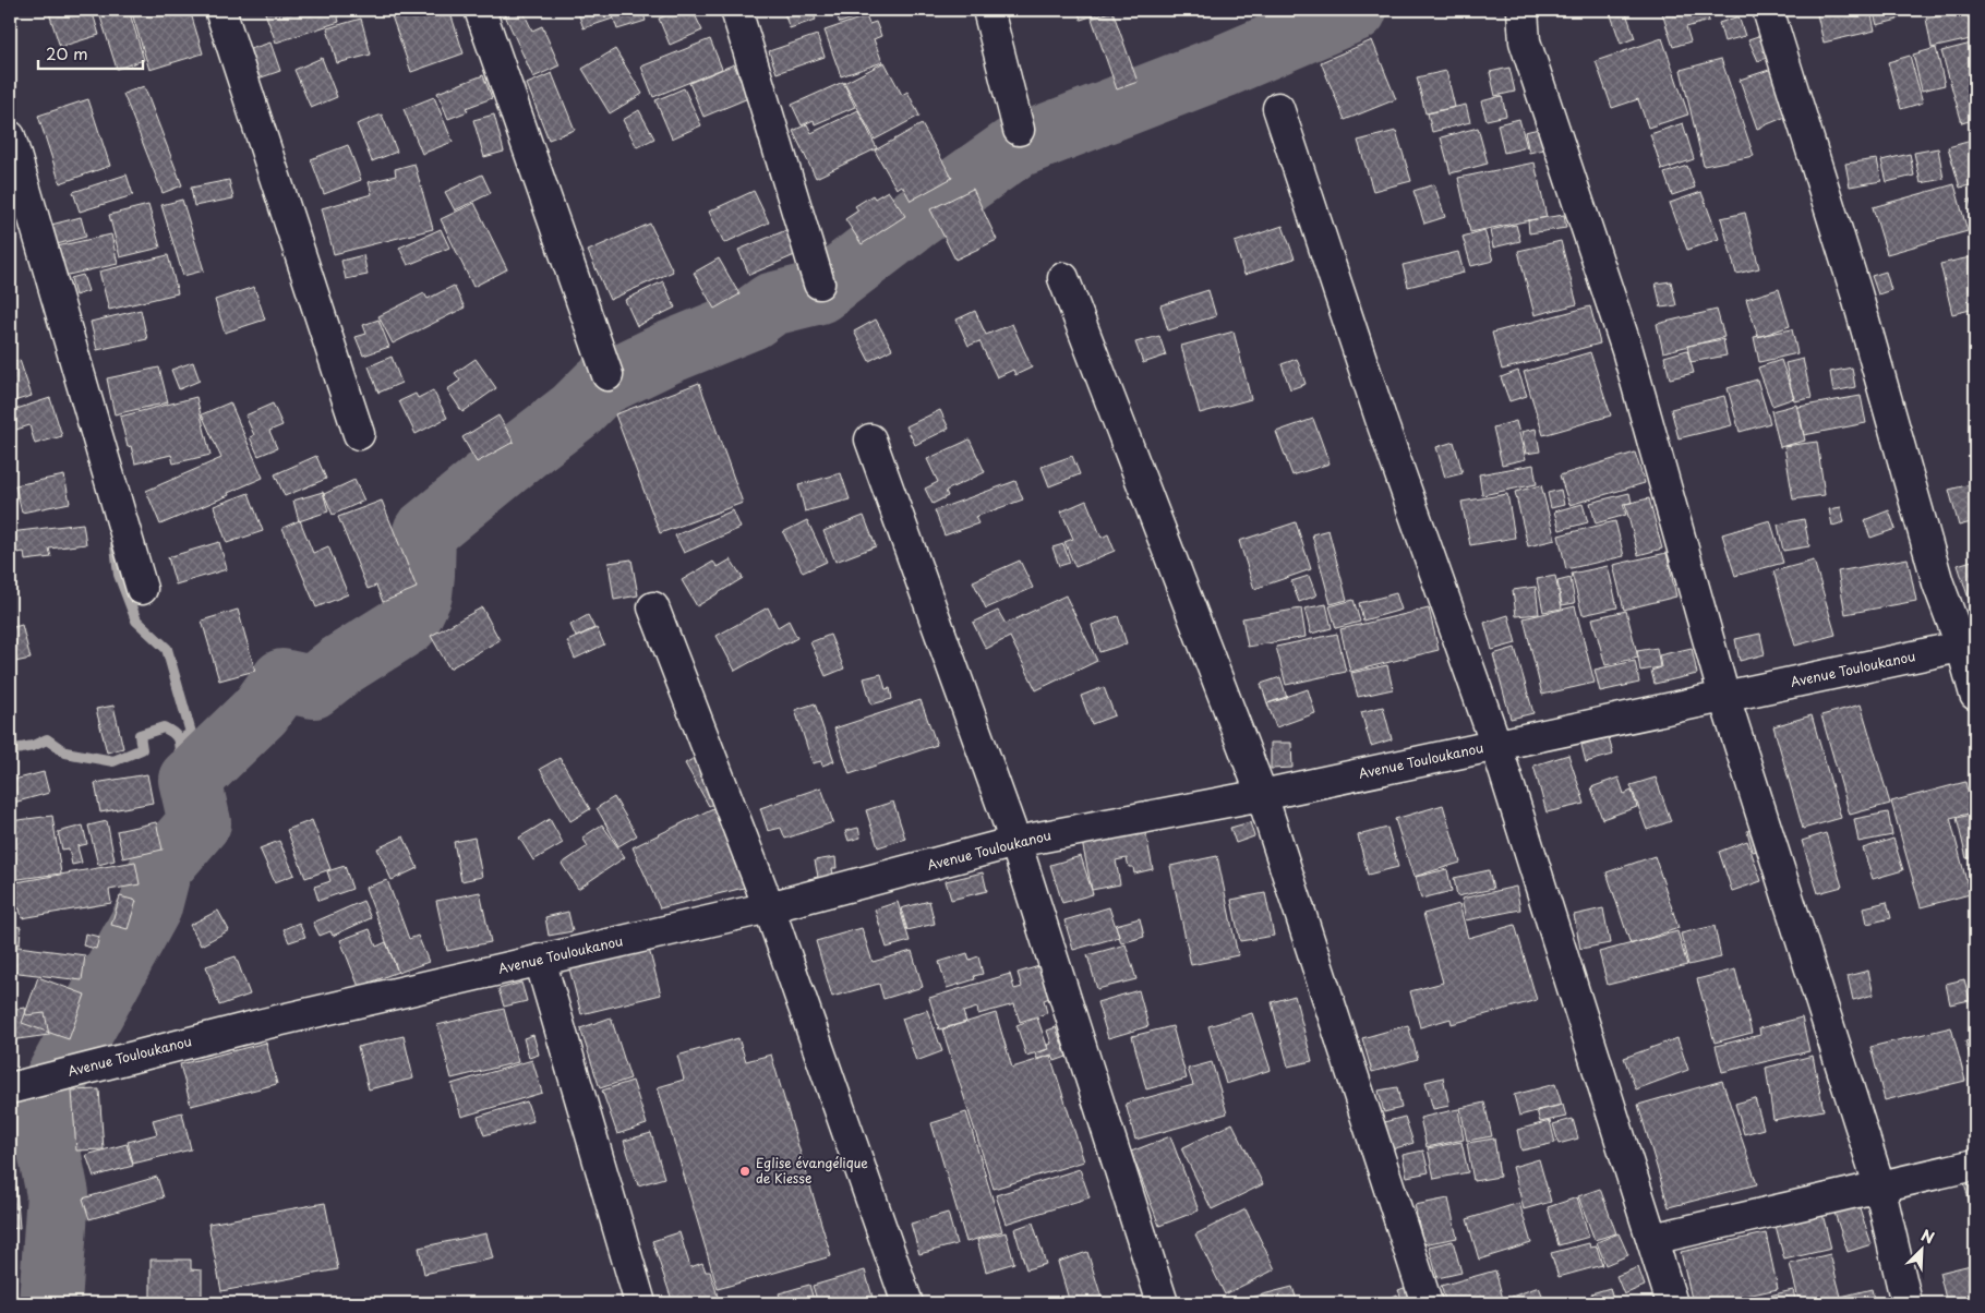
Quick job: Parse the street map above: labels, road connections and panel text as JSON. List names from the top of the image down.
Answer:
{
  "streets": {
    "street": ["Avenue Touloukanou"]
  },
  "places": ["Eglise évangélique de Kiesse"],
  "scale_bar": "20 m",
  "north": "top right"
}
